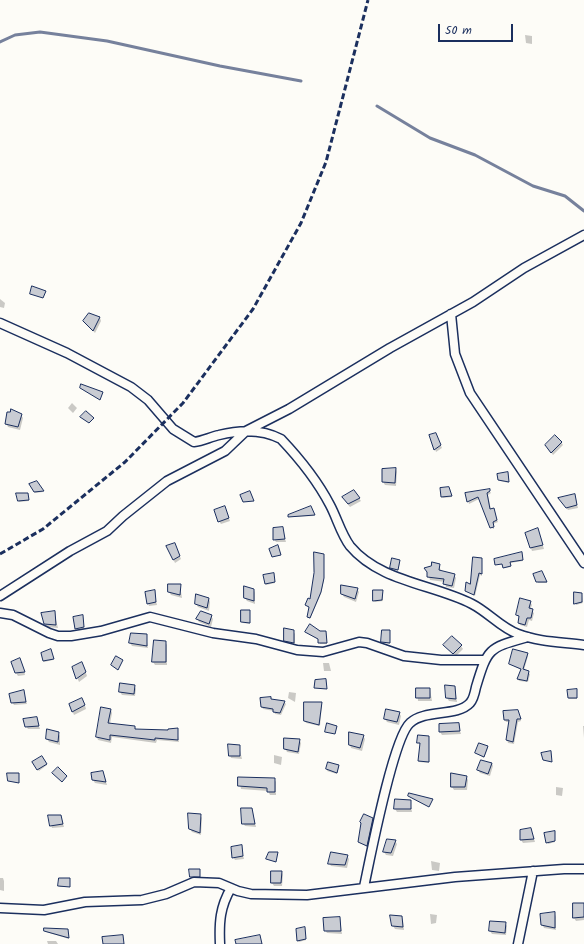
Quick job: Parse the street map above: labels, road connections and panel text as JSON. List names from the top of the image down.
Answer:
{
  "scale_bar": "50 m"
}
